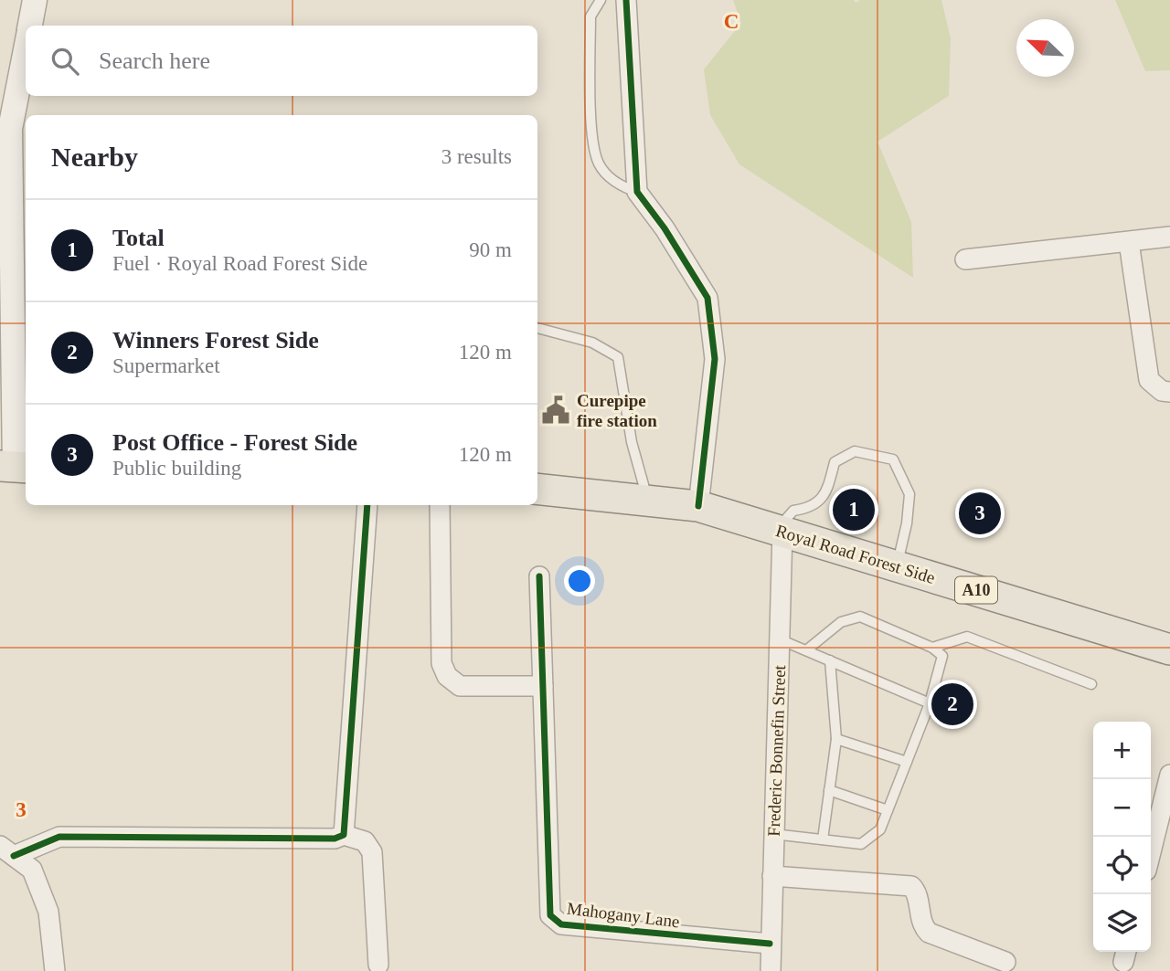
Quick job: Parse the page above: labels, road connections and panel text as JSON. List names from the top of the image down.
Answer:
{
  "streets": {
    "main road": ["Royal Road Forest Side", "A10"],
    "street": ["Frederic Bonnefin Street", "Mahogany Lane"]
  },
  "crossings": [
    ["Royal Road Forest Side", "Frederic Bonnefin Street"],
    ["Frederic Bonnefin Street", "Mahogany Lane"]
  ],
  "places": {
    "public building": ["Curepipe fire station"]
  },
  "north": "top left",
  "page": {
    "search": "Search here",
    "heading": ["Nearby", "3 results"],
    "list": [
      {
        "mark": "1",
        "name": "Total",
        "note": "Fuel · Royal Road Forest Side",
        "value": "90 m"
      },
      {
        "mark": "2",
        "name": "Winners Forest Side",
        "note": "Supermarket",
        "value": "120 m"
      },
      {
        "mark": "3",
        "name": "Post Office - Forest Side",
        "note": "Public building",
        "value": "120 m"
      }
    ],
    "pins": ["1", "3", "2"],
    "map_buttons": ["+", "−"]
  },
  "grid": {
    "columns": ["C"],
    "rows": ["3"]
  }
}
